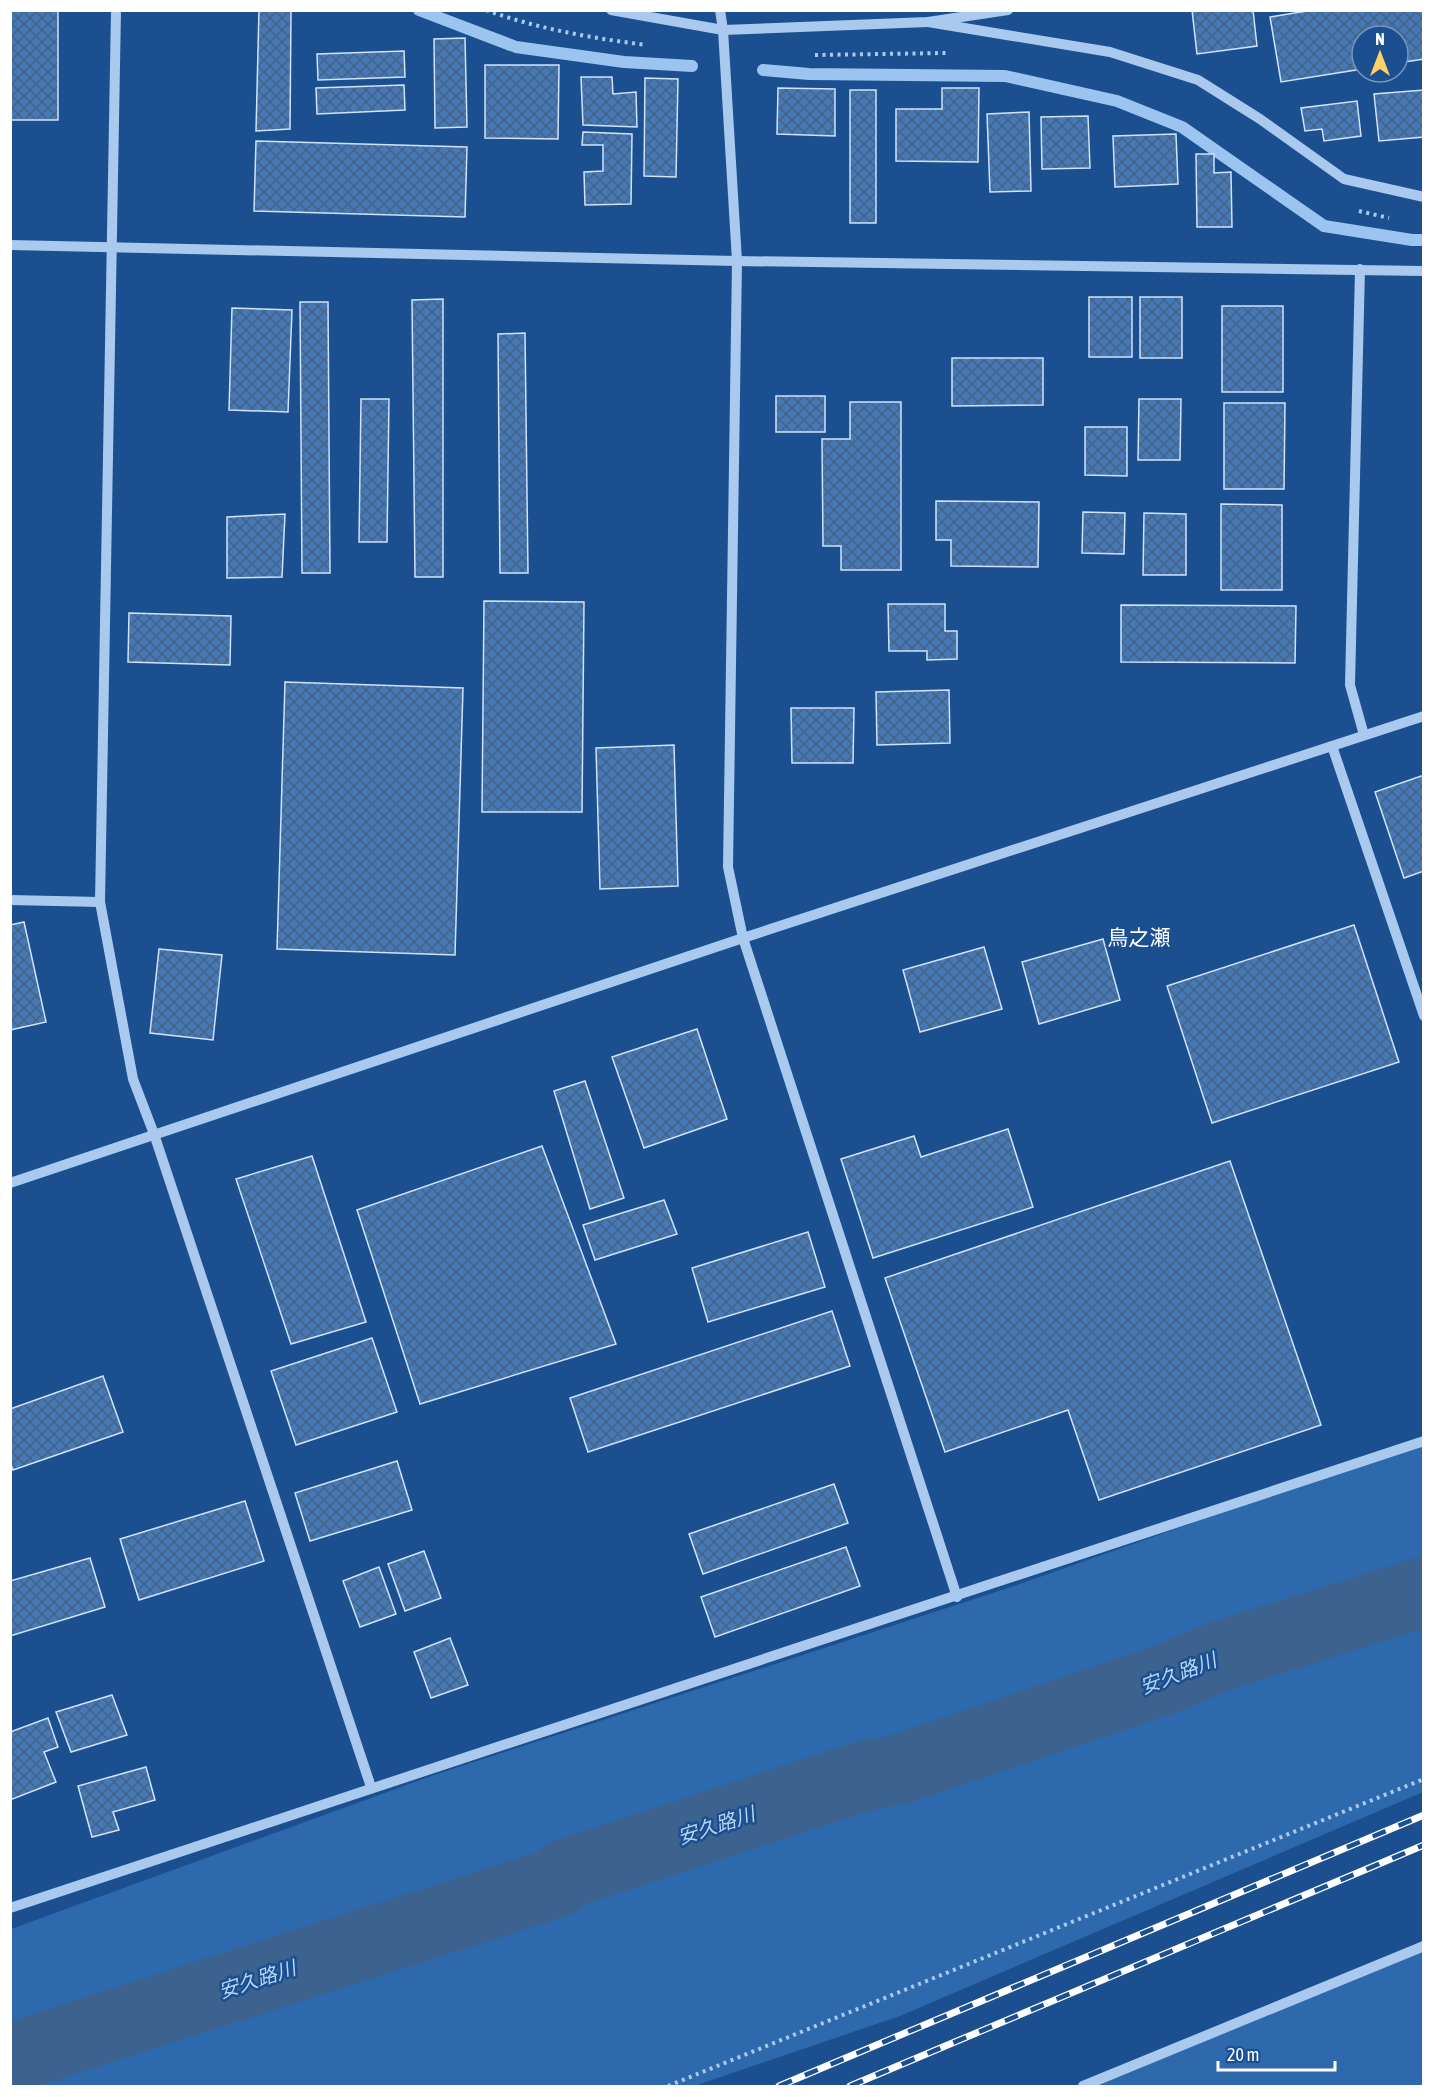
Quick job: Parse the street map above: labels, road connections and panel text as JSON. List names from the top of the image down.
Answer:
{
  "districts": ["鳥之瀬"],
  "water": ["安久路川"],
  "scale_bar": "20 m",
  "north": "top"
}
